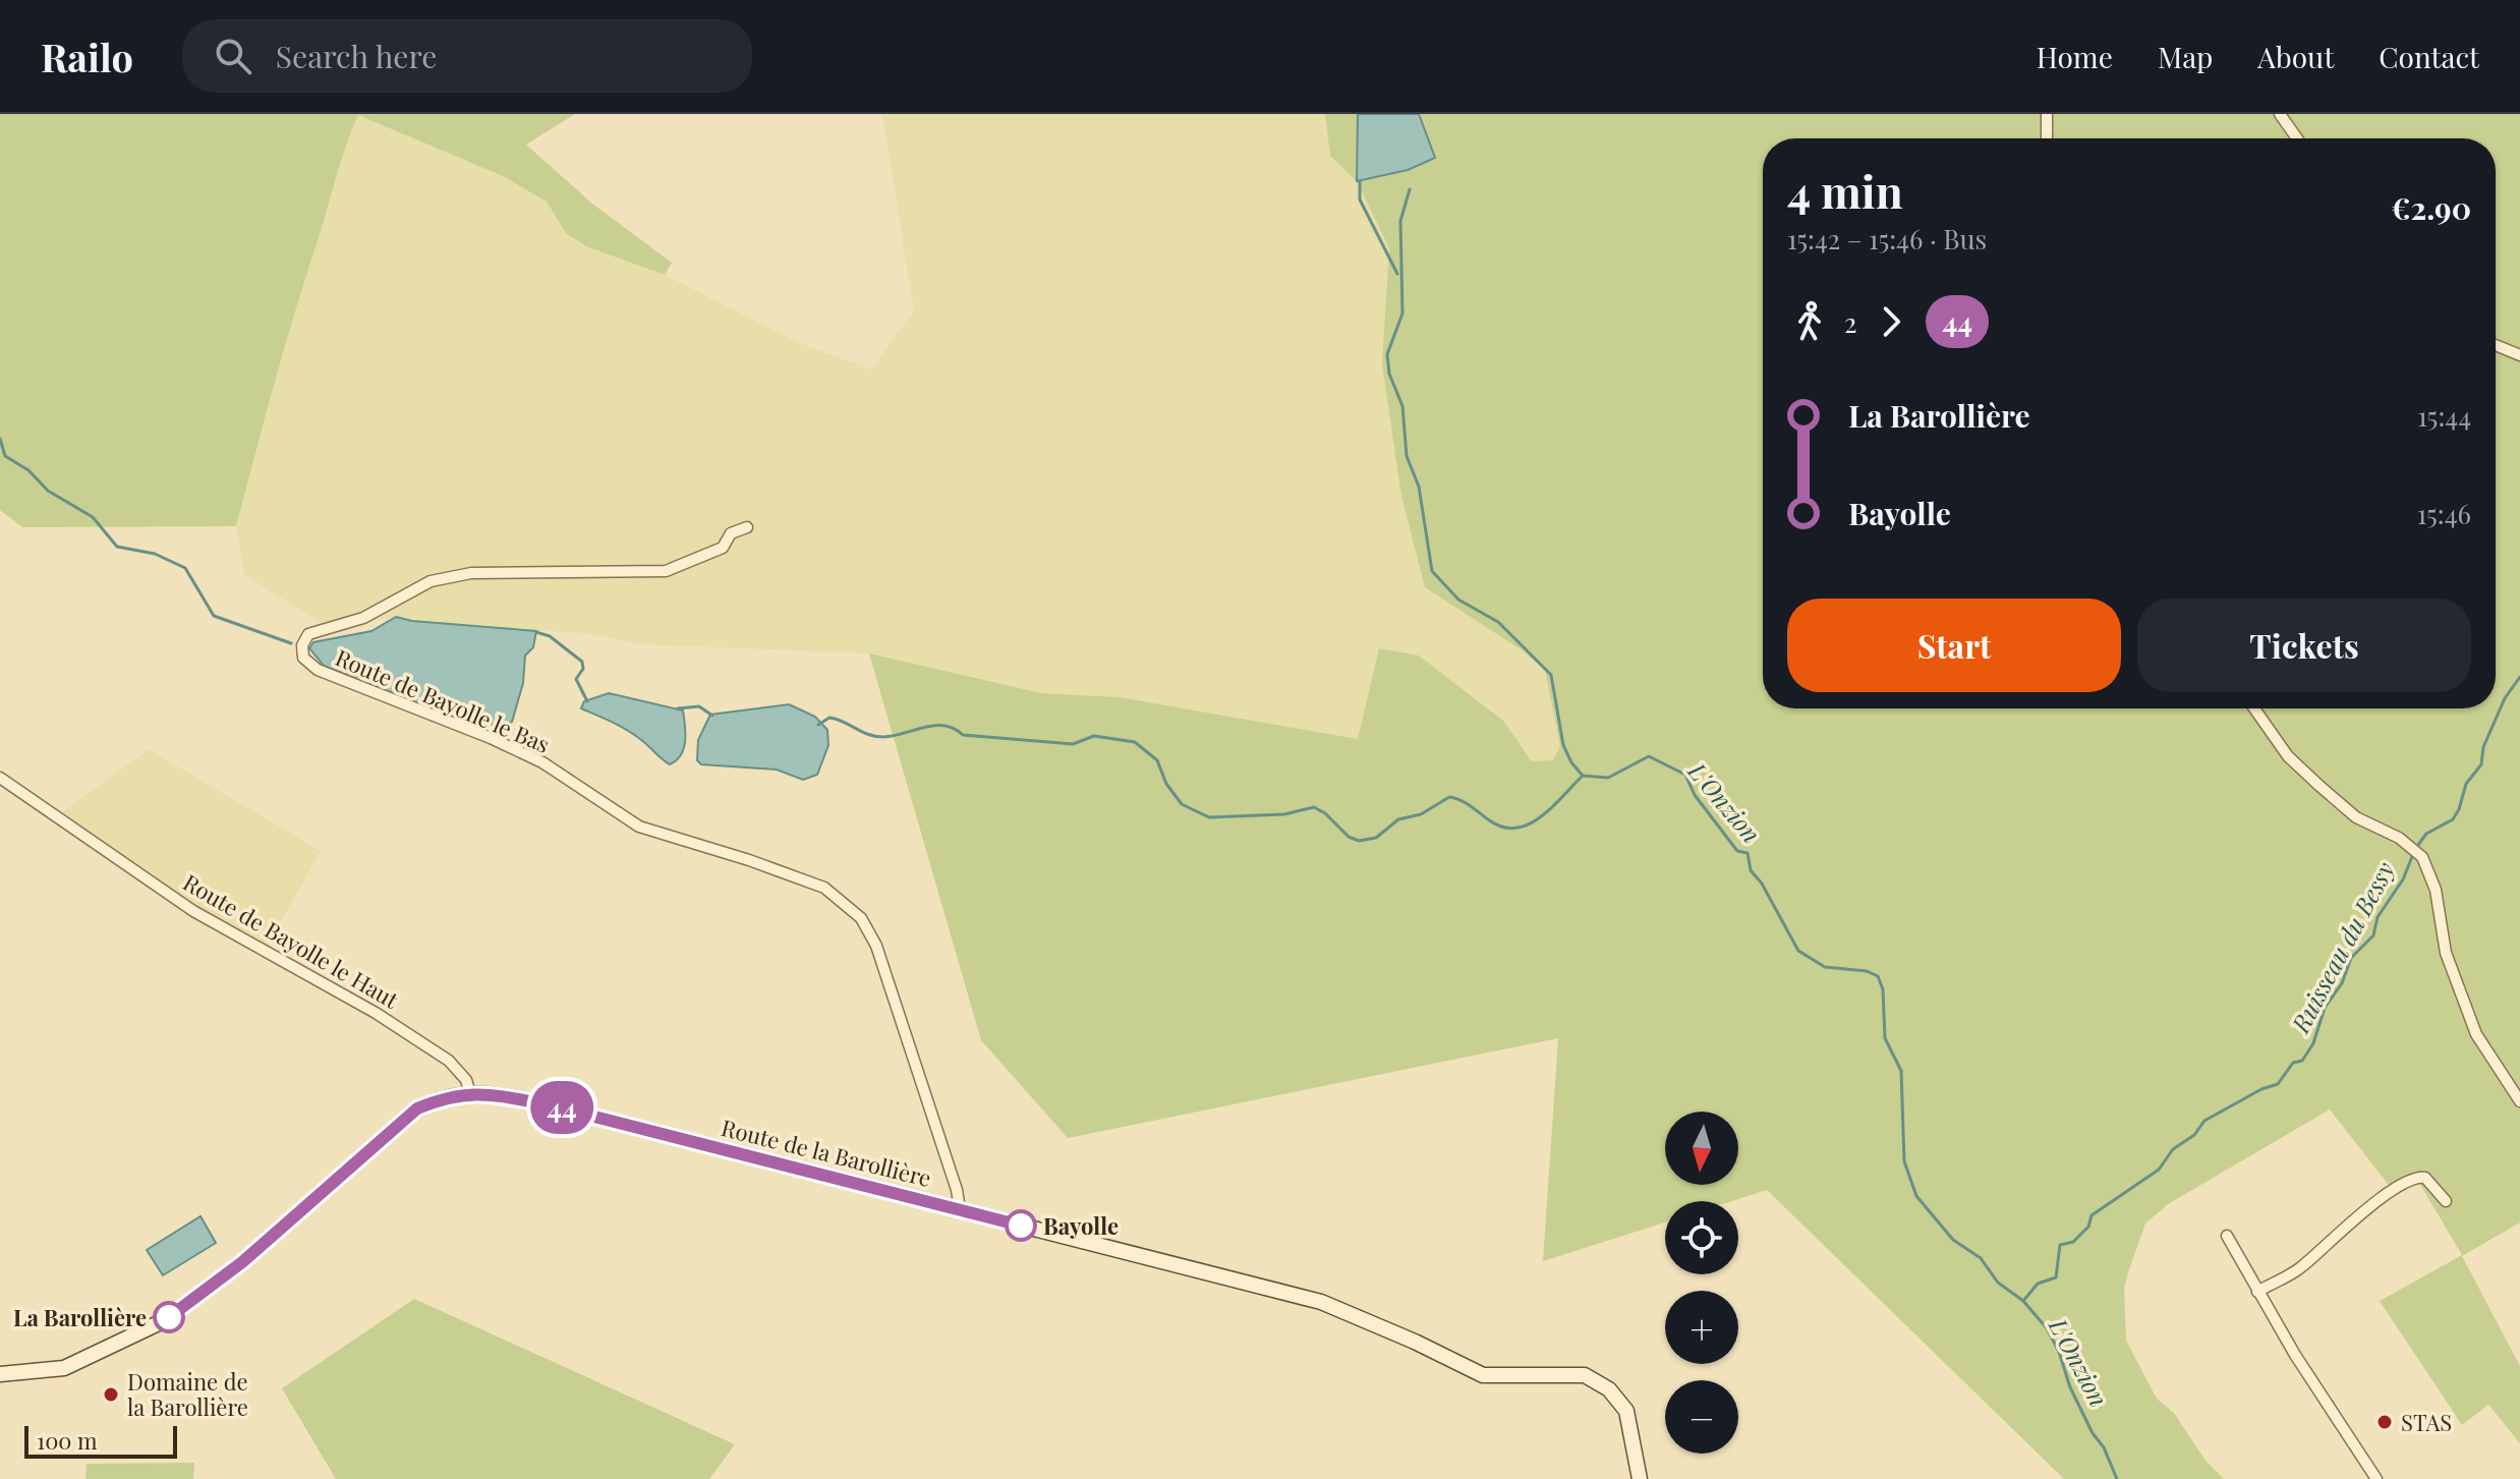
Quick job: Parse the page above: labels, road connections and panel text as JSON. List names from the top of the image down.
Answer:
{
  "streets": {
    "main road": ["Route de la Barollière"],
    "street": ["Route de Bayolle le Bas", "Route de Bayolle le Haut"]
  },
  "crossings": [
    ["Route de Bayolle le Bas", "Route de la Barollière"],
    ["Route de Bayolle le Haut", "Route de la Barollière"]
  ],
  "water": ["L'Onzion", "Ruisseau du Bessy"],
  "places": [
    "Bayolle",
    "La Barollière",
    "Domaine de la Barollière",
    "STAS"
  ],
  "lines": ["bus line 44"],
  "scale_bar": "100 m",
  "north": "bottom",
  "page": {
    "header": "Railo",
    "search": "Search here",
    "nav": [
      "Home",
      "Map",
      "About",
      "Contact"
    ],
    "on_map": "44",
    "heading": ["4 min", "15:42 – 15:46 · Bus", "€2.90"],
    "legs": ["2", "44"],
    "list": [
      {
        "name": "La Barollière",
        "value": "15:44"
      },
      {
        "name": "Bayolle",
        "value": "15:46"
      }
    ],
    "buttons": ["Start", "Tickets"],
    "map_buttons": ["+", "−"],
    "scale": "100 m"
  }
}
